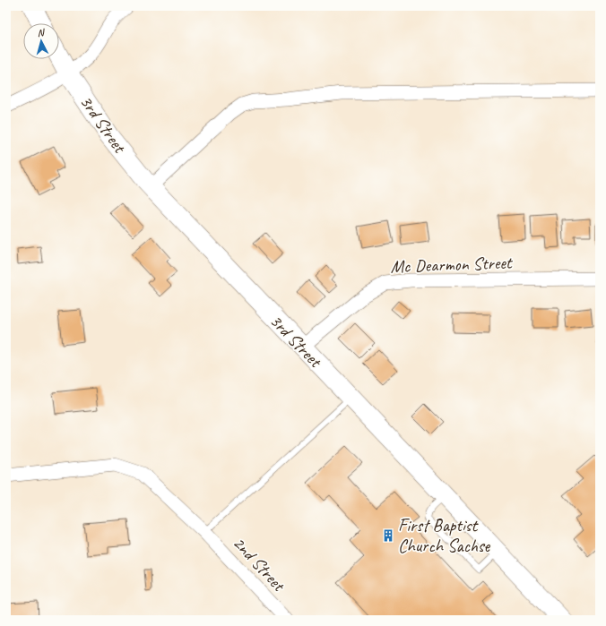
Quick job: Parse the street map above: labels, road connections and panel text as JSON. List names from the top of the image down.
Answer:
{
  "streets": {
    "street": ["3rd Street", "Mc Dearmon Street", "2nd Street"]
  },
  "crossings": [
    ["3rd Street", "Mc Dearmon Street"]
  ],
  "places": {
    "building": ["First Baptist Church Sachse"]
  },
  "north": "top"
}
